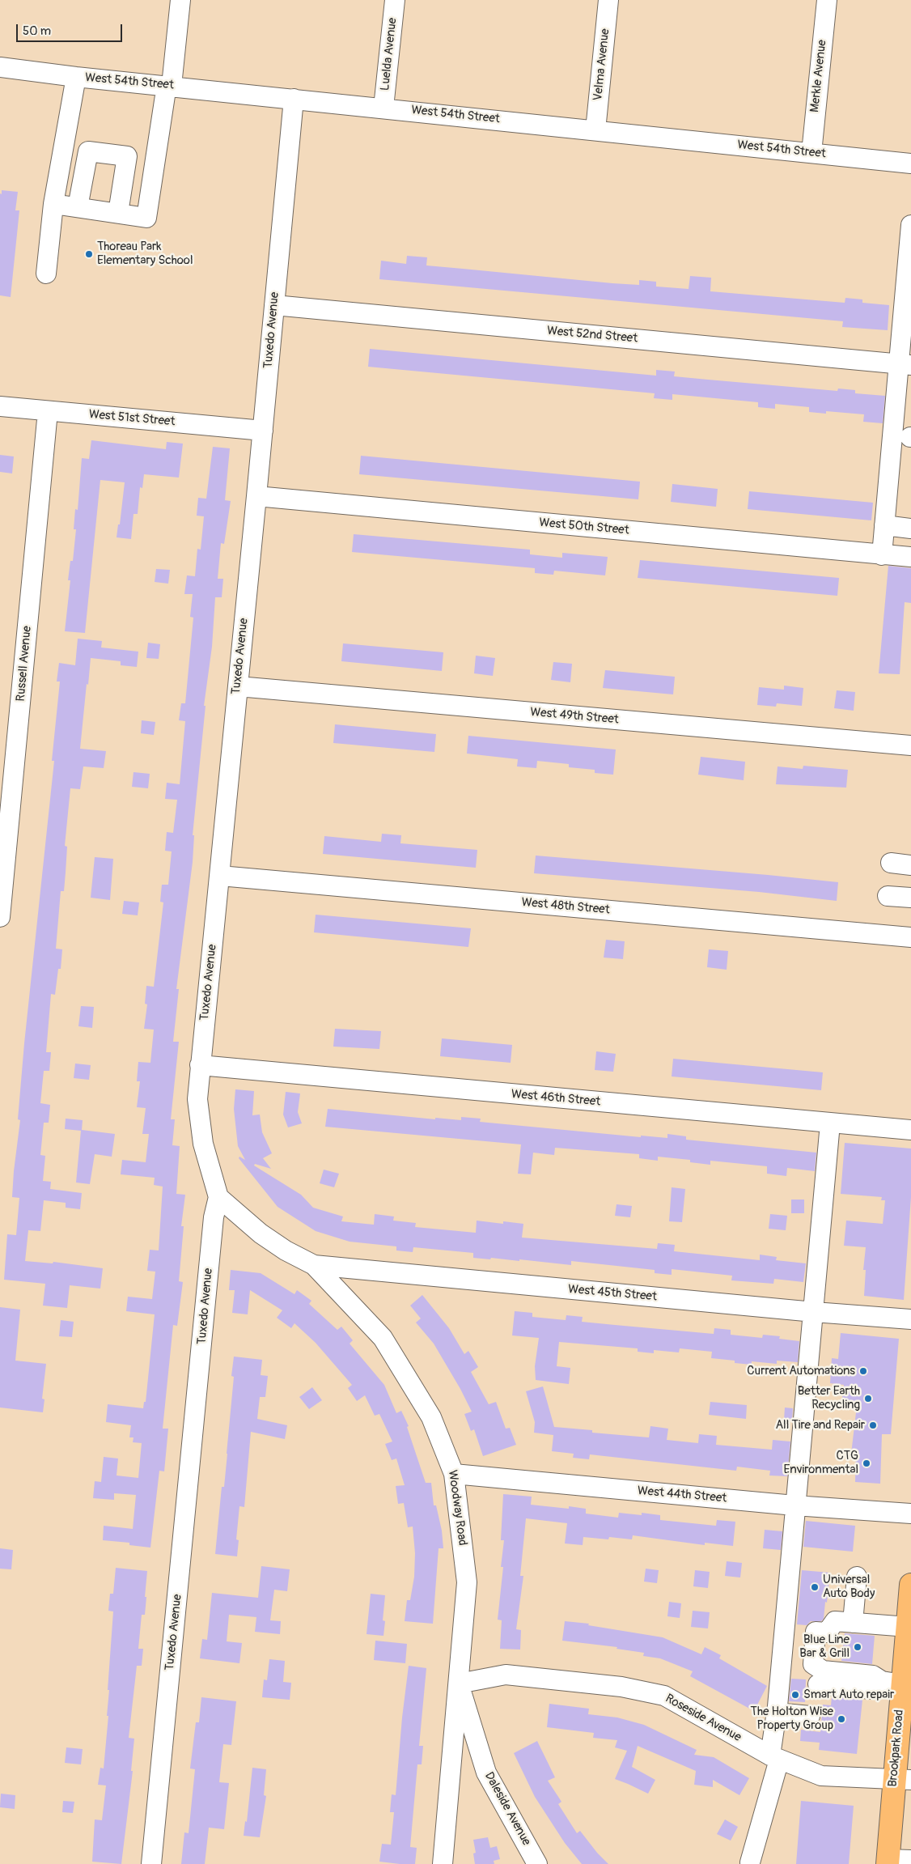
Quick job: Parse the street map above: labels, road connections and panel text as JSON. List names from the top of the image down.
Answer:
{
  "streets": {
    "main road": ["Brookpark Road"],
    "street": [
      "Luelda Avenue",
      "Velma Avenue",
      "Merkle Avenue",
      "West 54th Street",
      "Tuxedo Avenue",
      "West 52nd Street",
      "West 51st Street",
      "West 50th Street",
      "Russell Avenue",
      "West 49th Street",
      "West 48th Street",
      "West 46th Street",
      "West 45th Street",
      "West 44th Street",
      "Woodway Road",
      "Roseside Avenue",
      "Daleside Avenue"
    ]
  },
  "crossings": [
    ["Luelda Avenue", "West 54th Street"],
    ["Velma Avenue", "West 54th Street"],
    ["Merkle Avenue", "West 54th Street"],
    ["West 54th Street", "Tuxedo Avenue"],
    ["Tuxedo Avenue", "West 52nd Street"],
    ["Tuxedo Avenue", "West 51st Street"],
    ["Tuxedo Avenue", "West 50th Street"],
    ["Tuxedo Avenue", "West 49th Street"],
    ["Tuxedo Avenue", "West 48th Street"],
    ["Tuxedo Avenue", "West 46th Street"],
    ["Tuxedo Avenue", "Woodway Road"],
    ["West 51st Street", "Russell Avenue"],
    ["West 45th Street", "Woodway Road"],
    ["West 44th Street", "Woodway Road"],
    ["Woodway Road", "Roseside Avenue"],
    ["Woodway Road", "Daleside Avenue"],
    ["Roseside Avenue", "Brookpark Road"],
    ["Roseside Avenue", "Daleside Avenue"]
  ],
  "places": [
    "Thoreau Park Elementary School",
    "Current Automations",
    "Better Earth Recycling",
    "All Tire and Repair",
    "CTG Environmental",
    "Universal Auto Body",
    "Blue Line Bar & Grill",
    "Smart Auto repair",
    "The Holton Wise Property Group"
  ],
  "scale_bar": "50 m"
}
